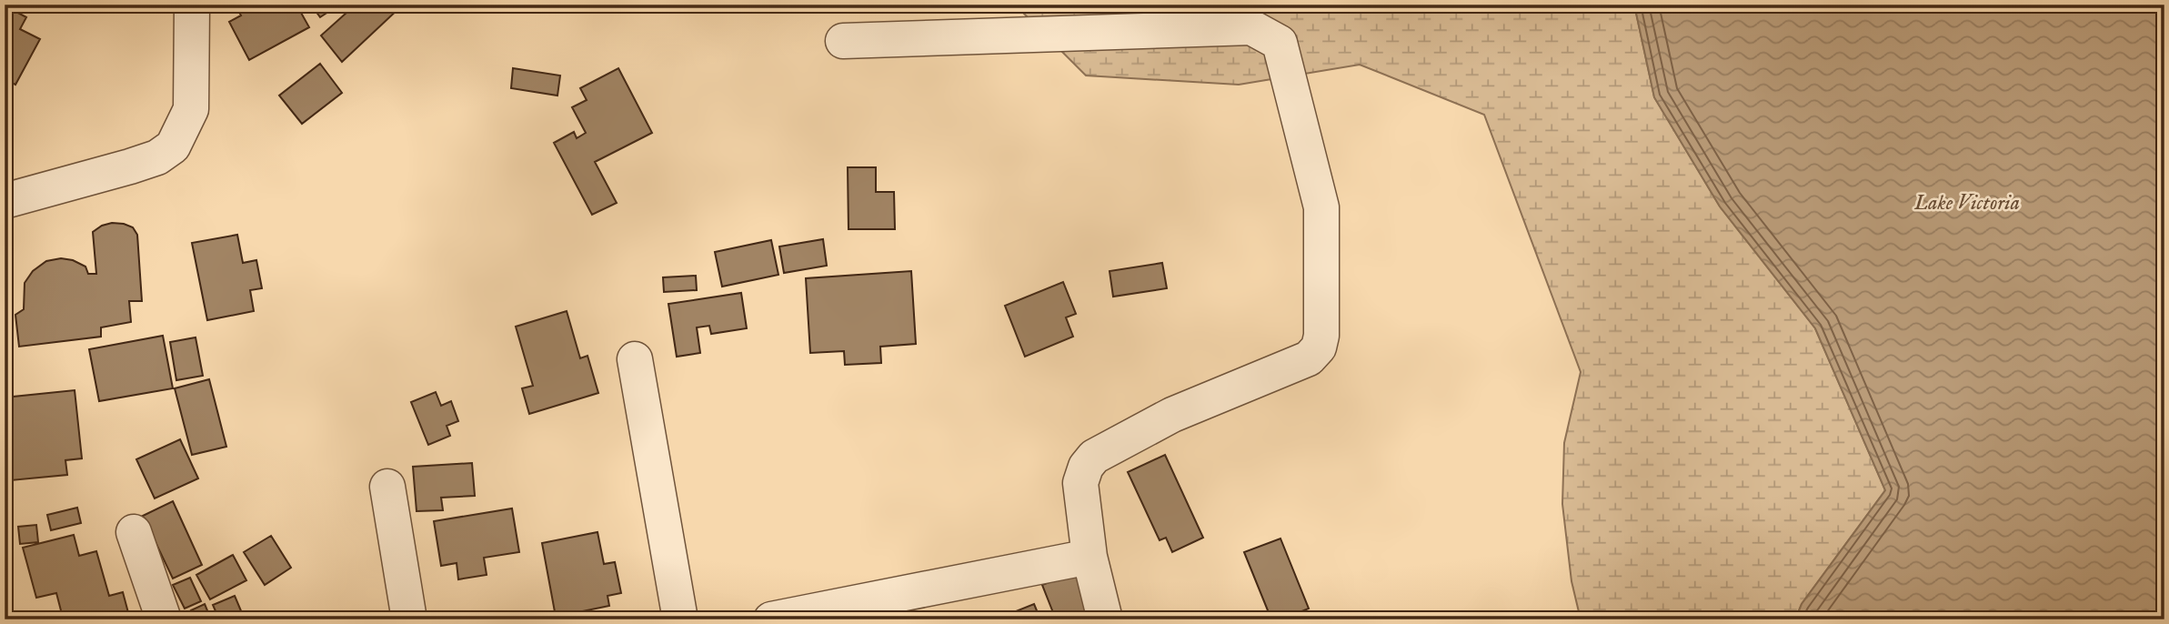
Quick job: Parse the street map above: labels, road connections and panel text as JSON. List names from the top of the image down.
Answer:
{
  "water": ["Lake Victoria"]
}
